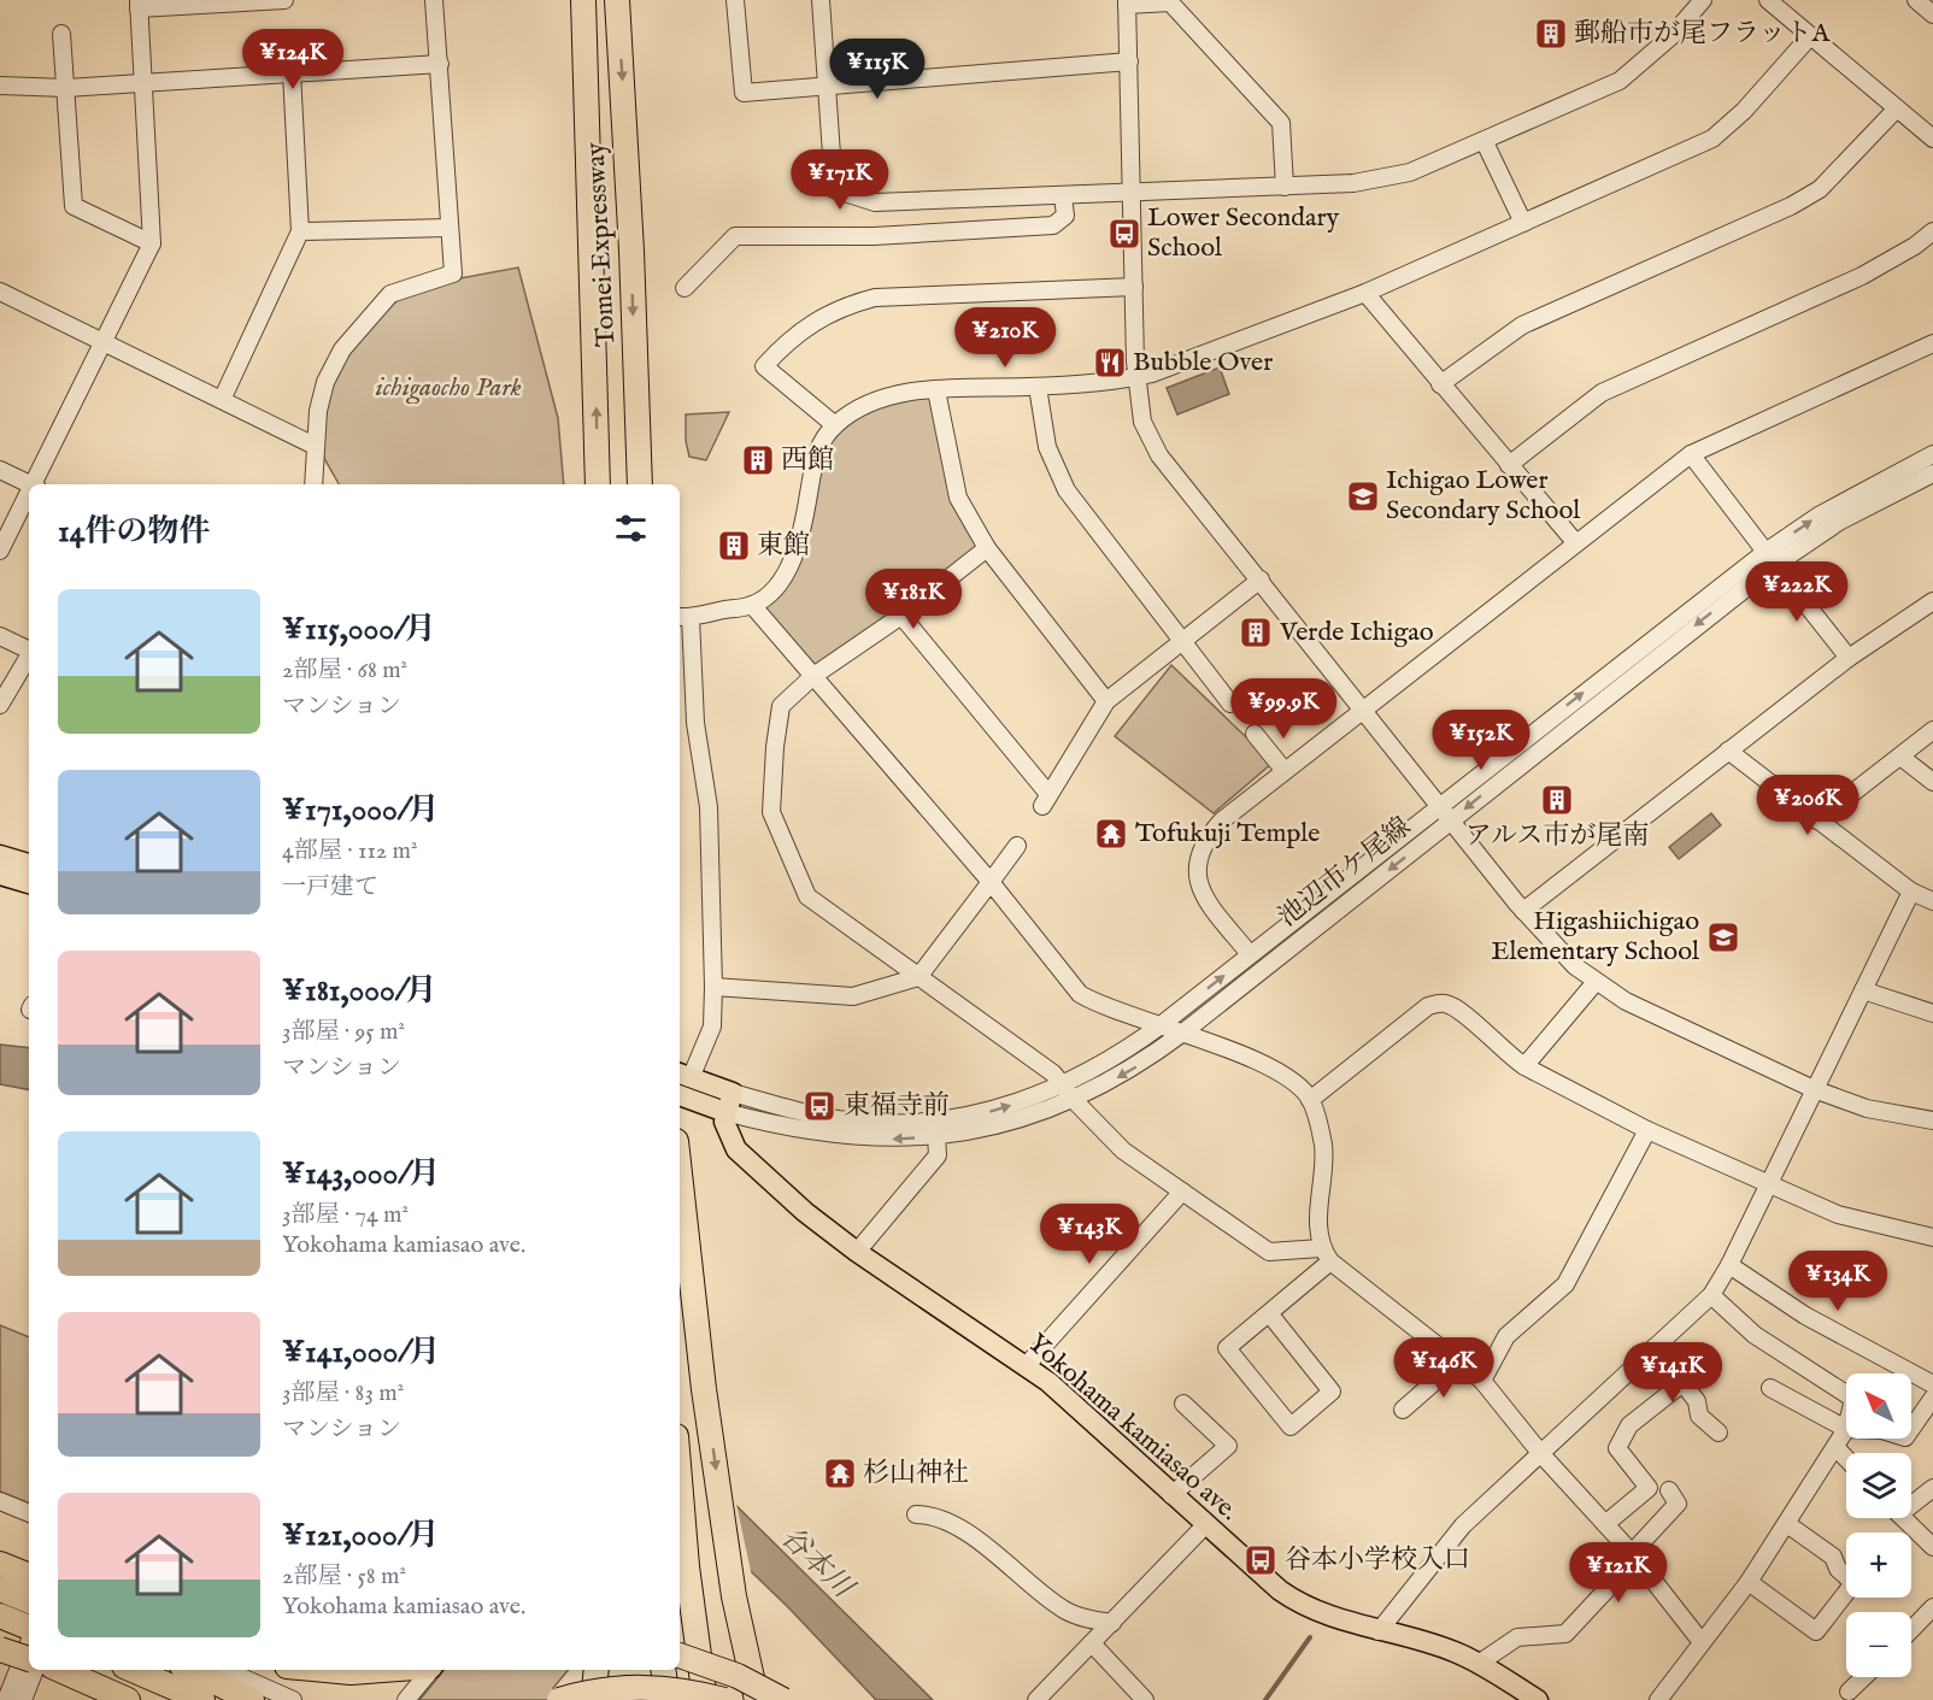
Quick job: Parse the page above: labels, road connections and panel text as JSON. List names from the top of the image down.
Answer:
{
  "streets": {
    "highway": ["Tomei Expressway"],
    "main road": ["Yokohama kamiasao ave."],
    "street": ["池辺市ケ尾線"]
  },
  "crossings": [
    ["池辺市ケ尾線", "Yokohama kamiasao ave."]
  ],
  "water": ["谷本川"],
  "parks": ["ichigaocho Park"],
  "places": {
    "building": [
      "郵船市が尾フラットA",
      "西館",
      "東館",
      "Verde Ichigao",
      "アルス市が尾南"
    ],
    "bus stop": ["Lower Secondary School", "東福寺前", "谷本小学校入口"],
    "restaurant": ["Bubble Over"],
    "school or university": ["Ichigao Lower Secondary School", "Higashiichigao Elementary School"],
    "temple": ["Tofukuji Temple", "杉山神社"]
  },
  "north": "top left",
  "page": {
    "price": [
      "¥124K",
      "¥115K",
      "¥171K",
      "¥210K",
      "¥222K",
      "¥181K",
      "¥99.9K",
      "¥152K",
      "¥206K",
      "¥143K",
      "¥134K",
      "¥146K",
      "¥141K",
      "¥121K"
    ],
    "heading": "14件の物件",
    "list": [
      {
        "name": "¥115,000/月",
        "note": "2部屋 · 68 m² · マンション"
      },
      {
        "name": "¥171,000/月",
        "note": "4部屋 · 112 m² · 一戸建て"
      },
      {
        "name": "¥181,000/月",
        "note": "3部屋 · 95 m² · マンション"
      },
      {
        "name": "¥143,000/月",
        "note": "3部屋 · 74 m² · Yokohama kamiasao ave."
      },
      {
        "name": "¥141,000/月",
        "note": "3部屋 · 83 m² · マンション"
      },
      {
        "name": "¥121,000/月",
        "note": "2部屋 · 58 m² · Yokohama kamiasao ave."
      }
    ],
    "map_buttons": ["+", "−"]
  }
}
